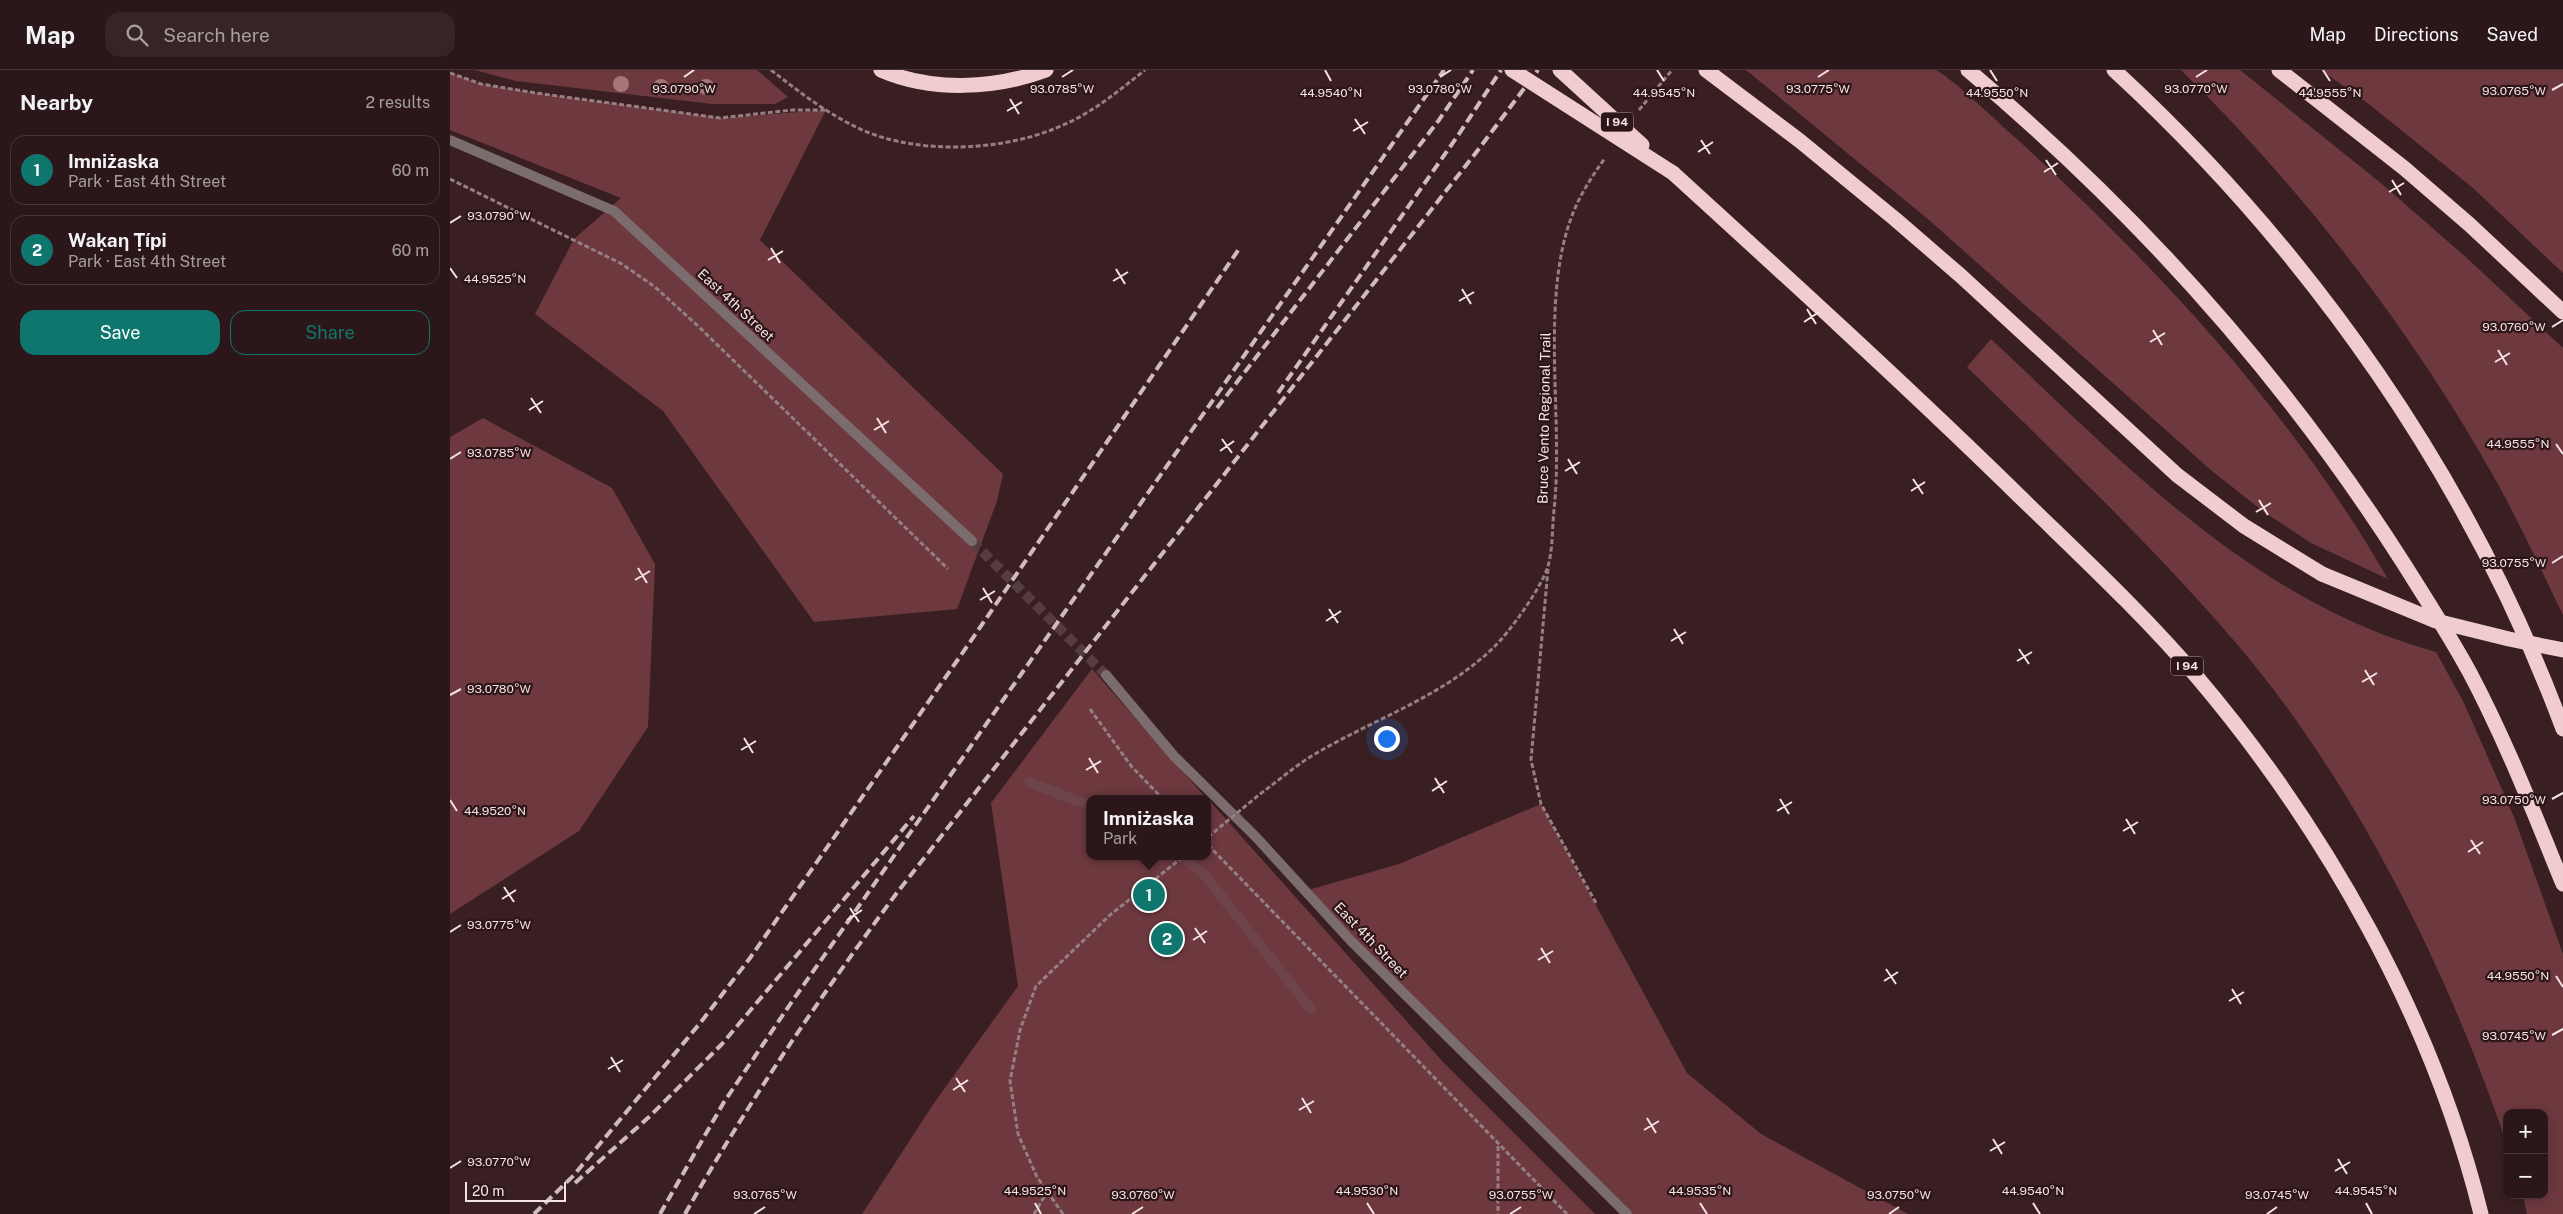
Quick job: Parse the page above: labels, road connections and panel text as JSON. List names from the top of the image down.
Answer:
{
  "streets": {
    "highway": ["I 94"],
    "street": ["East 4th Street"],
    "path": ["Bruce Vento Regional Trail"]
  },
  "scale_bar": "20 m",
  "page": {
    "header": "Map",
    "search": "Search here",
    "nav": ["Map", "Directions", "Saved"],
    "heading": ["Nearby", "2 results"],
    "list": [
      {
        "mark": "1",
        "name": "Imniżaska",
        "note": "Park · East 4th Street",
        "value": "60 m"
      },
      {
        "mark": "2",
        "name": "Waḳaƞ Ṭípi",
        "note": "Park · East 4th Street",
        "value": "60 m"
      }
    ],
    "buttons": ["Save", "Share"],
    "popup": ["Imniżaska", "Park"],
    "pins": ["1", "2"],
    "map_buttons": ["+", "−"],
    "scale": "20 m"
  },
  "coordinates": [
    "93.0790°W",
    "93.0780°W",
    "93.0785°W",
    "93.0775°W",
    "93.0770°W",
    "93.0765°W",
    "44.9555°N",
    "44.9540°N",
    "44.9545°N",
    "44.9550°N",
    "44.9525°N",
    "93.0760°W",
    "93.0755°W",
    "93.0750°W",
    "44.9520°N",
    "93.0745°W",
    "44.9530°N",
    "44.9535°N"
  ]
}
